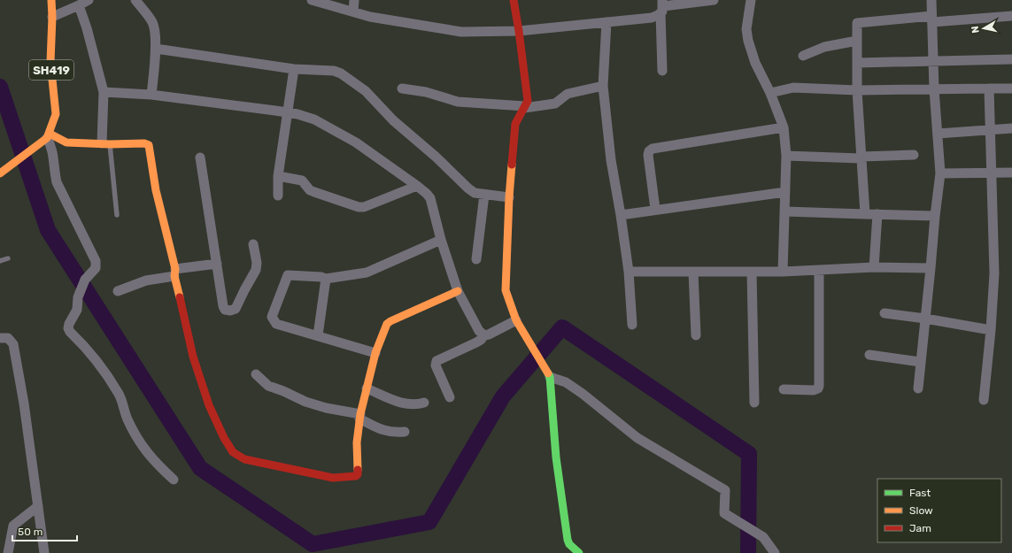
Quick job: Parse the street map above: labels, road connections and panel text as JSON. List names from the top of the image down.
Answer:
{
  "streets": {
    "street": ["SH419"]
  },
  "legend": ["Fast", "Slow", "Jam"],
  "scale_bar": "50 m",
  "north": "left"
}
